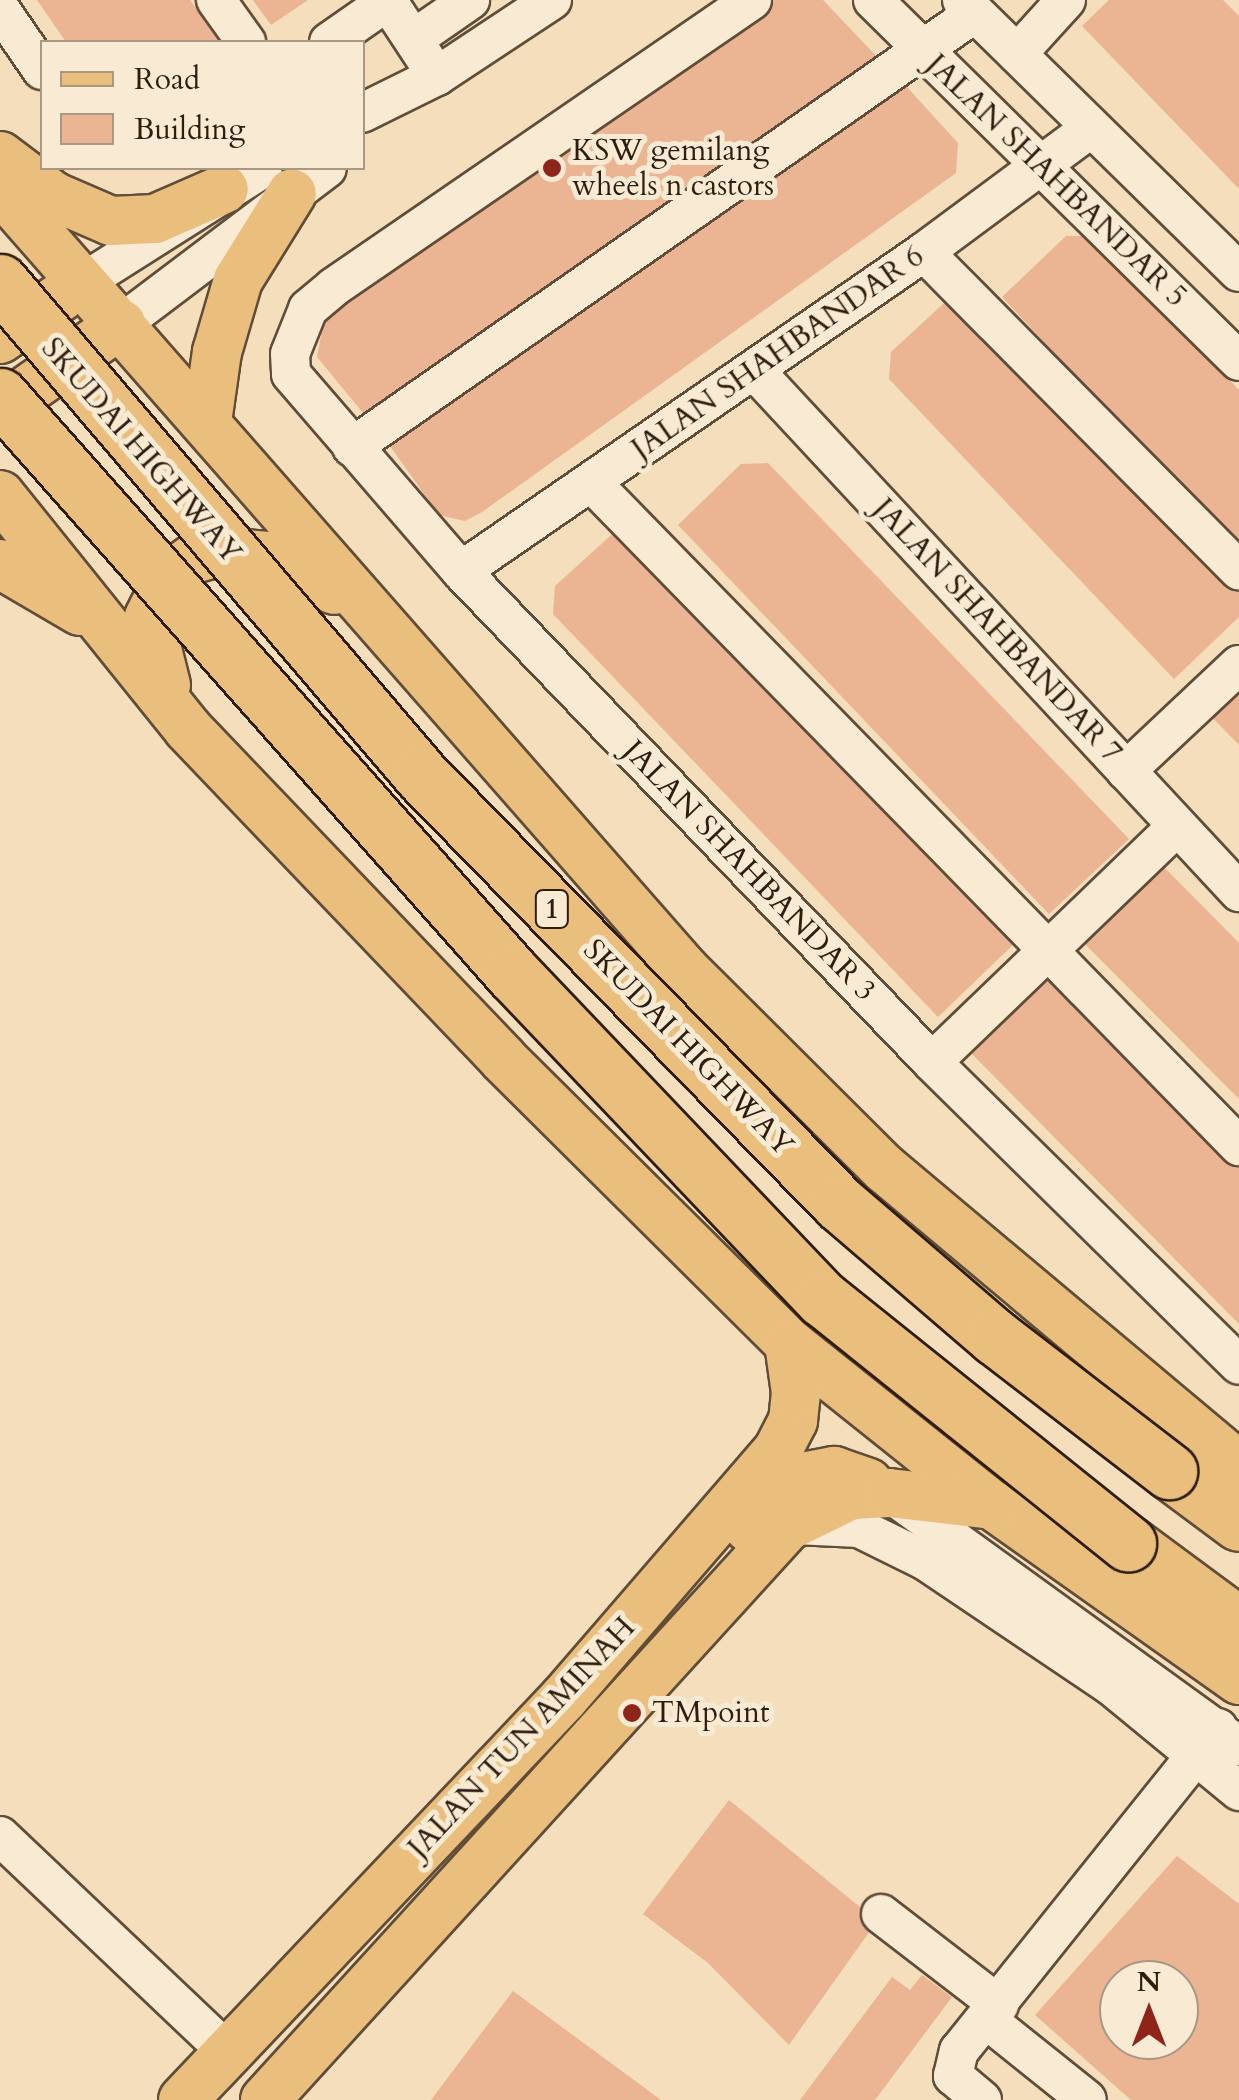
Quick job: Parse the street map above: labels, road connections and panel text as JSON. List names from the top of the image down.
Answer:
{
  "streets": {
    "highway": ["SKUDAI HIGHWAY", "1"],
    "main road": ["JALAN TUN AMINAH"],
    "street": [
      "JALAN SHAHBANDAR 5",
      "JALAN SHAHBANDAR 6",
      "JALAN SHAHBANDAR 7",
      "JALAN SHAHBANDAR 3"
    ]
  },
  "crossings": [
    ["JALAN SHAHBANDAR 5", "JALAN SHAHBANDAR 6"],
    ["JALAN SHAHBANDAR 6", "JALAN SHAHBANDAR 7"],
    ["JALAN SHAHBANDAR 6", "JALAN SHAHBANDAR 3"]
  ],
  "places": ["KSW gemilang wheels n castors", "TMpoint"],
  "legend": ["Road", "Building"],
  "north": "top"
}
